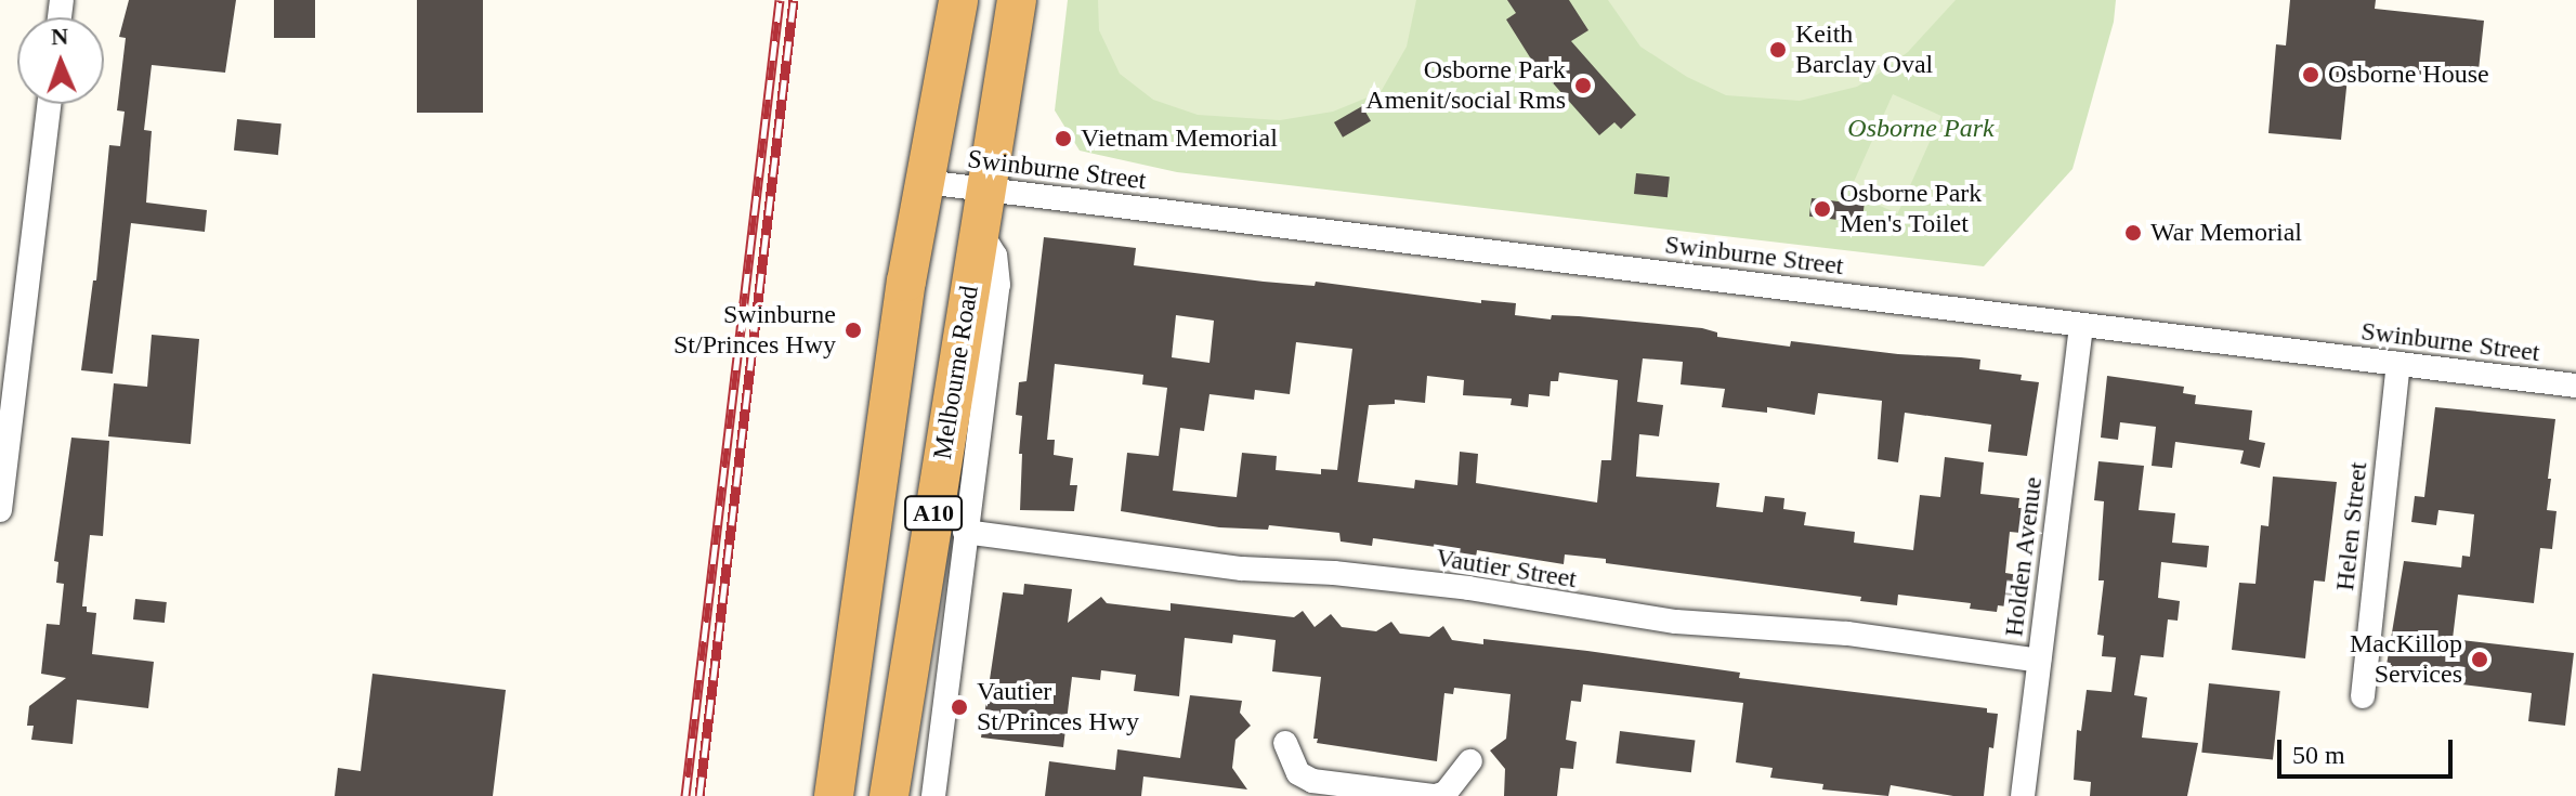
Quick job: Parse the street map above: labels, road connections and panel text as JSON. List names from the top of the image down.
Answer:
{
  "streets": {
    "highway": ["Melbourne Road", "A10"],
    "street": [
      "Swinburne Street",
      "Helen Street",
      "Holden Avenue",
      "Vautier Street"
    ]
  },
  "crossings": [
    ["Swinburne Street", "Melbourne Road"],
    ["Swinburne Street", "A10"],
    ["Swinburne Street", "Helen Street"],
    ["Swinburne Street", "Holden Avenue"],
    ["Holden Avenue", "Vautier Street"]
  ],
  "parks": ["Osborne Park"],
  "places": [
    "Keith Barclay Oval",
    "Osborne House",
    "Osborne Park Amenit/social Rms",
    "Vietnam Memorial",
    "Osborne Park Men's Toilet",
    "War Memorial",
    "Swinburne St/Princes Hwy",
    "MacKillop Services",
    "Vautier St/Princes Hwy"
  ],
  "scale_bar": "50 m",
  "north": "top"
}
